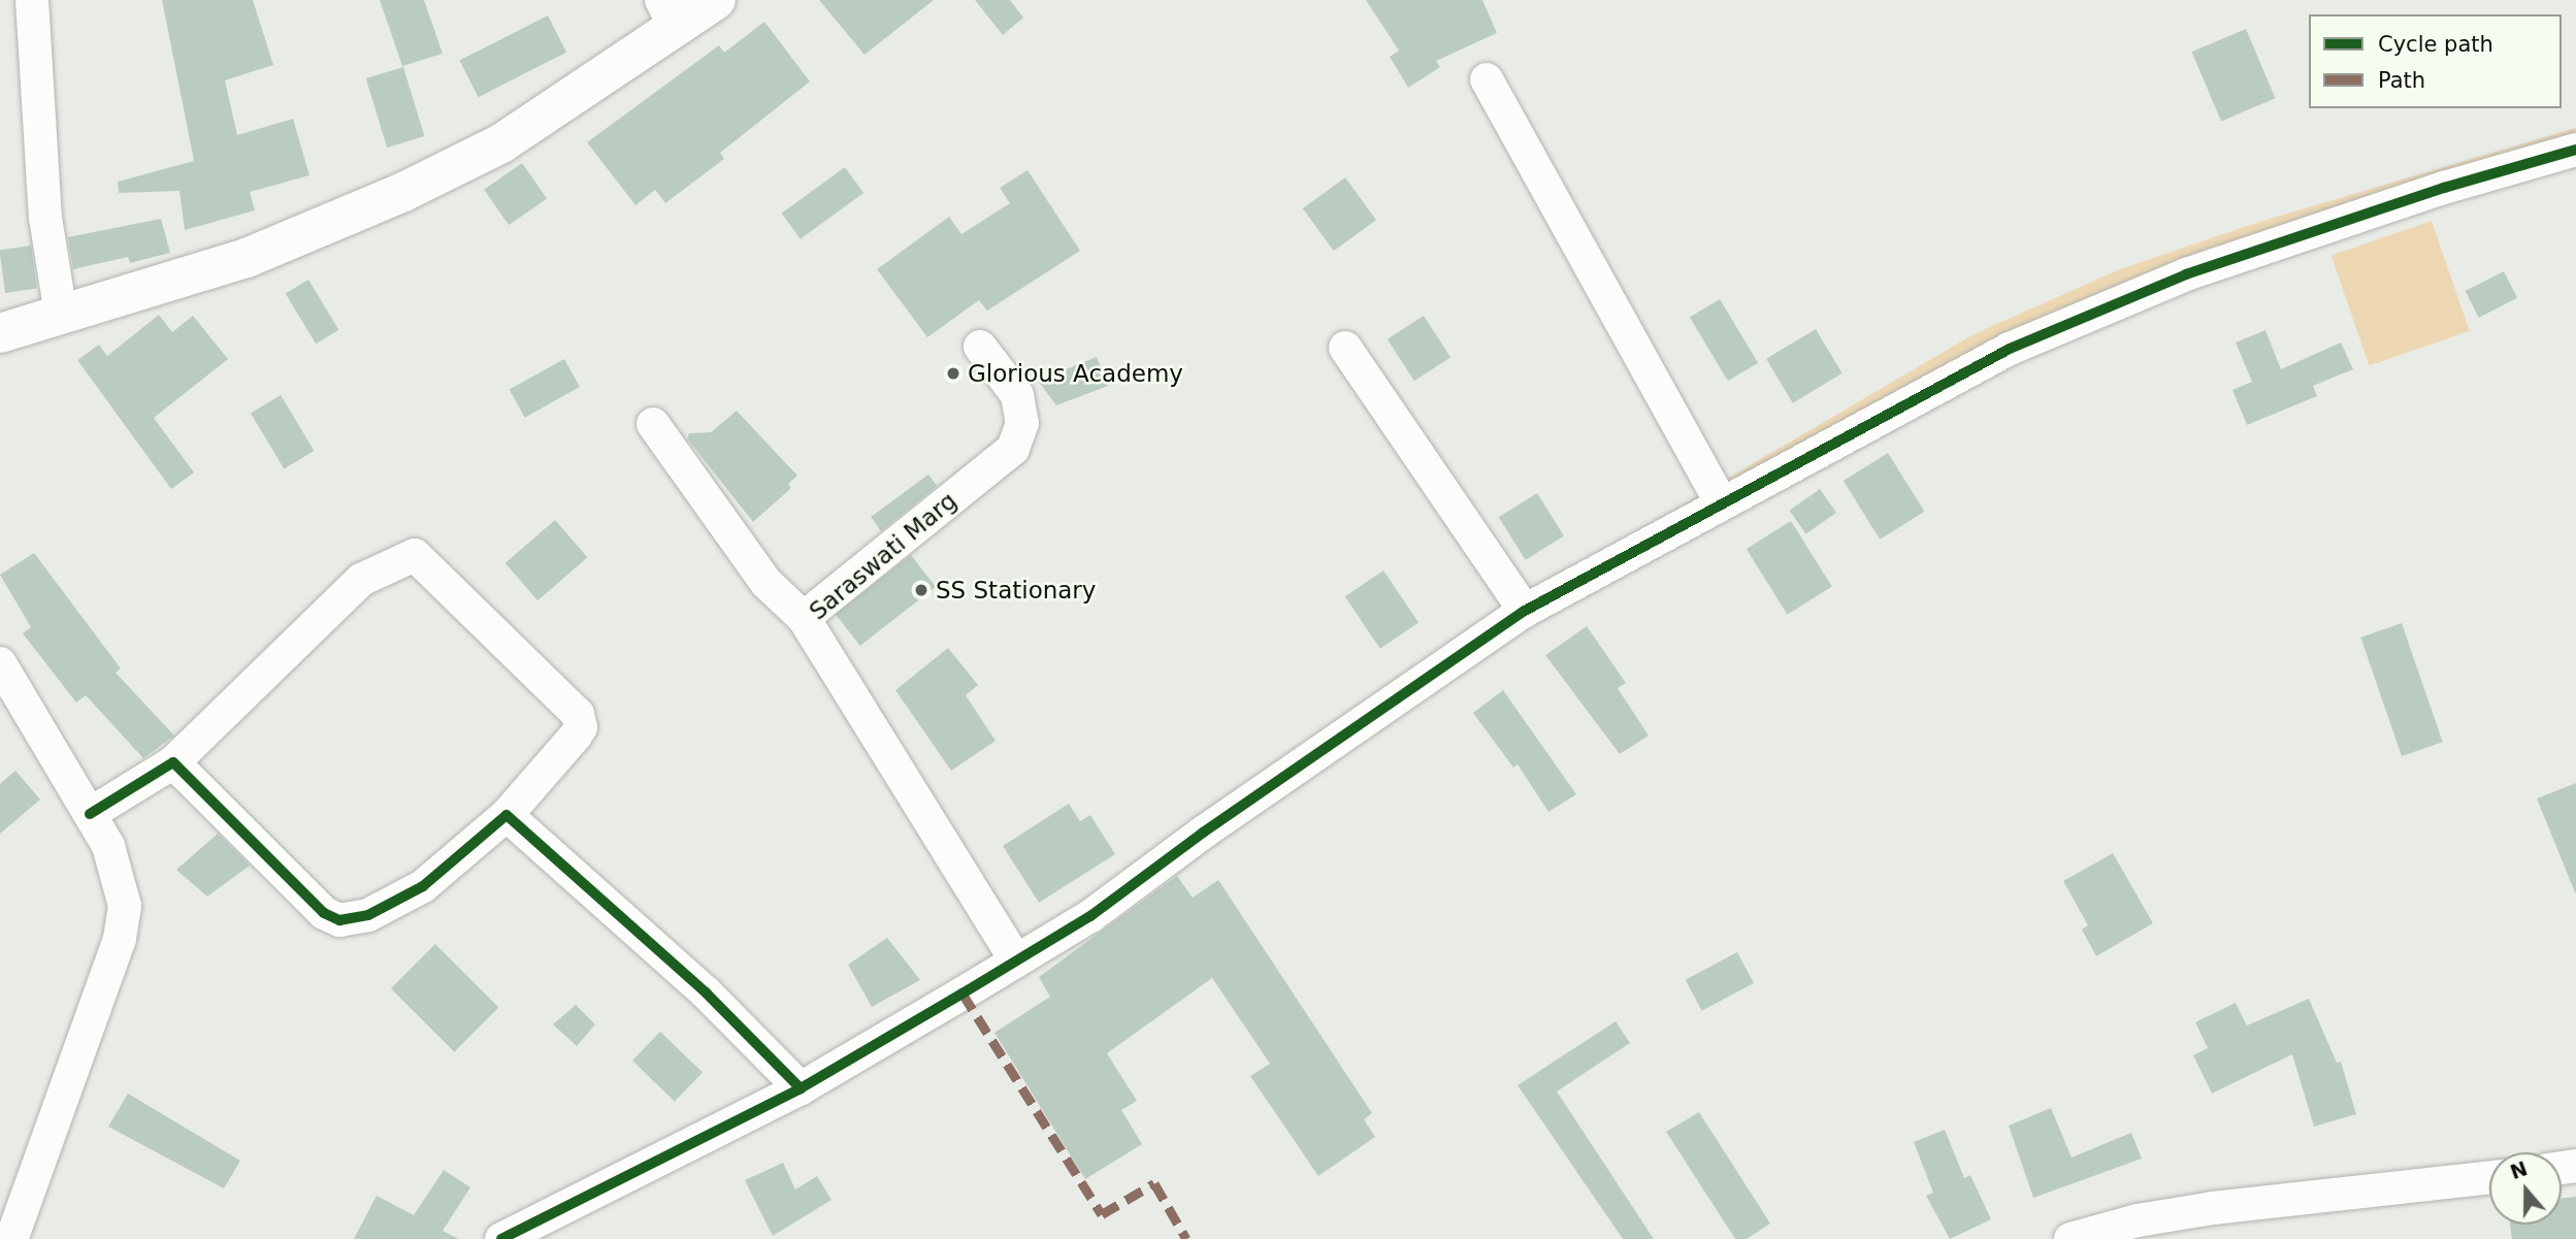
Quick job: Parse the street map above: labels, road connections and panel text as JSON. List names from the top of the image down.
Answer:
{
  "streets": {
    "street": ["Saraswati Marg"]
  },
  "places": ["Glorious Academy", "SS Stationary"],
  "legend": ["Cycle path", "Path"],
  "north": "top"
}
